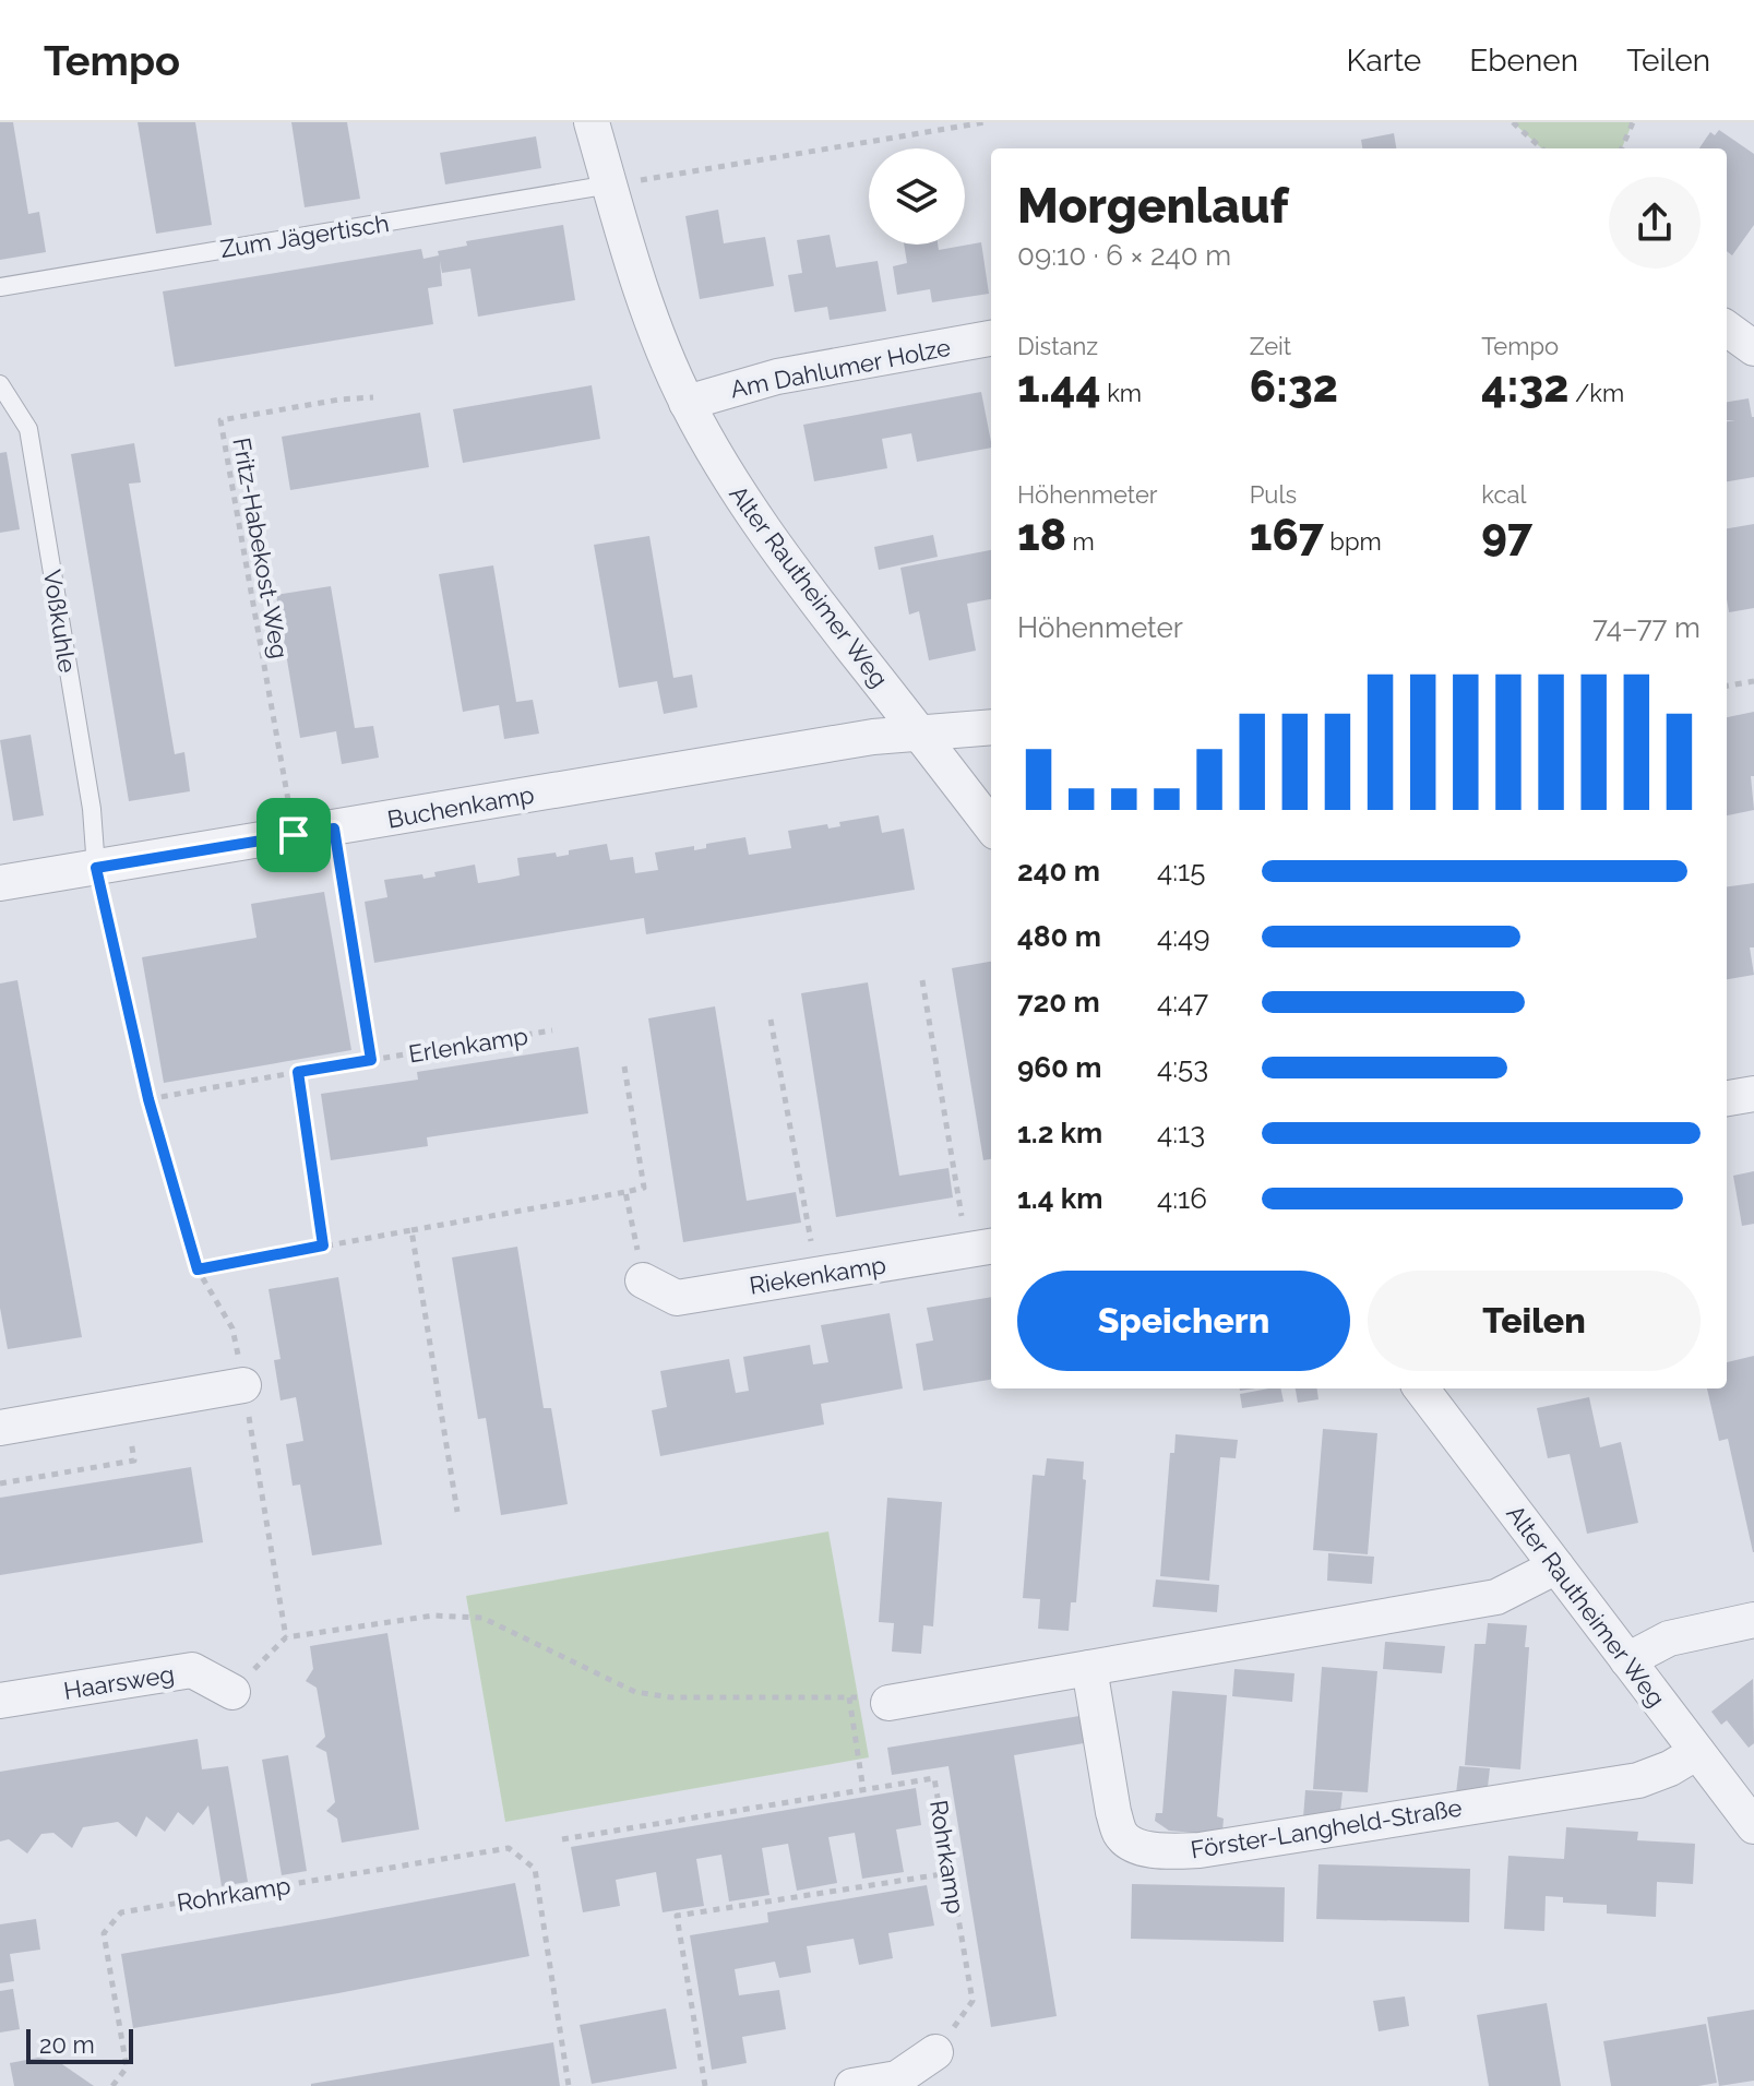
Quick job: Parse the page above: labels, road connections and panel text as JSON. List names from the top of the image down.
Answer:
{
  "streets": {
    "street": [
      "Am Dahlumer Holze",
      "Alter Rautheimer Weg",
      "Buchenkamp",
      "Riekenkamp",
      "Haarsweg",
      "Förster-Langheld-Straße"
    ],
    "lane": ["Zum Jägertisch", "Voßkuhle"],
    "path": ["Fritz-Habekost-Weg", "Erlenkamp", "Rohrkamp"]
  },
  "crossings": [
    ["Zum Jägertisch", "Alter Rautheimer Weg"],
    ["Am Dahlumer Holze", "Alter Rautheimer Weg"],
    ["Fritz-Habekost-Weg", "Buchenkamp"],
    ["Alter Rautheimer Weg", "Buchenkamp"],
    ["Alter Rautheimer Weg", "Förster-Langheld-Straße"],
    ["Voßkuhle", "Buchenkamp"]
  ],
  "scale_bar": "20 m",
  "page": {
    "header": "Tempo",
    "nav": ["Karte", "Ebenen", "Teilen"],
    "heading": ["Morgenlauf", "09:10 · 6 × 240 m"],
    "stats": [
      ["Distanz", "1.44 km"],
      ["Zeit", "6:32"],
      ["Tempo", "4:32 /km"],
      ["Höhenmeter", "18 m"],
      ["Puls", "167 bpm"],
      ["kcal", "97"]
    ],
    "chart": ["Höhenmeter", "74–77 m"],
    "list": [
      {
        "name": "240 m",
        "note": "4:15"
      },
      {
        "name": "480 m",
        "note": "4:49"
      },
      {
        "name": "720 m",
        "note": "4:47"
      },
      {
        "name": "960 m",
        "note": "4:53"
      },
      {
        "name": "1.2 km",
        "note": "4:13"
      },
      {
        "name": "1.4 km",
        "note": "4:16"
      }
    ],
    "buttons": ["Speichern", "Teilen"],
    "scale": "20 m"
  }
}
